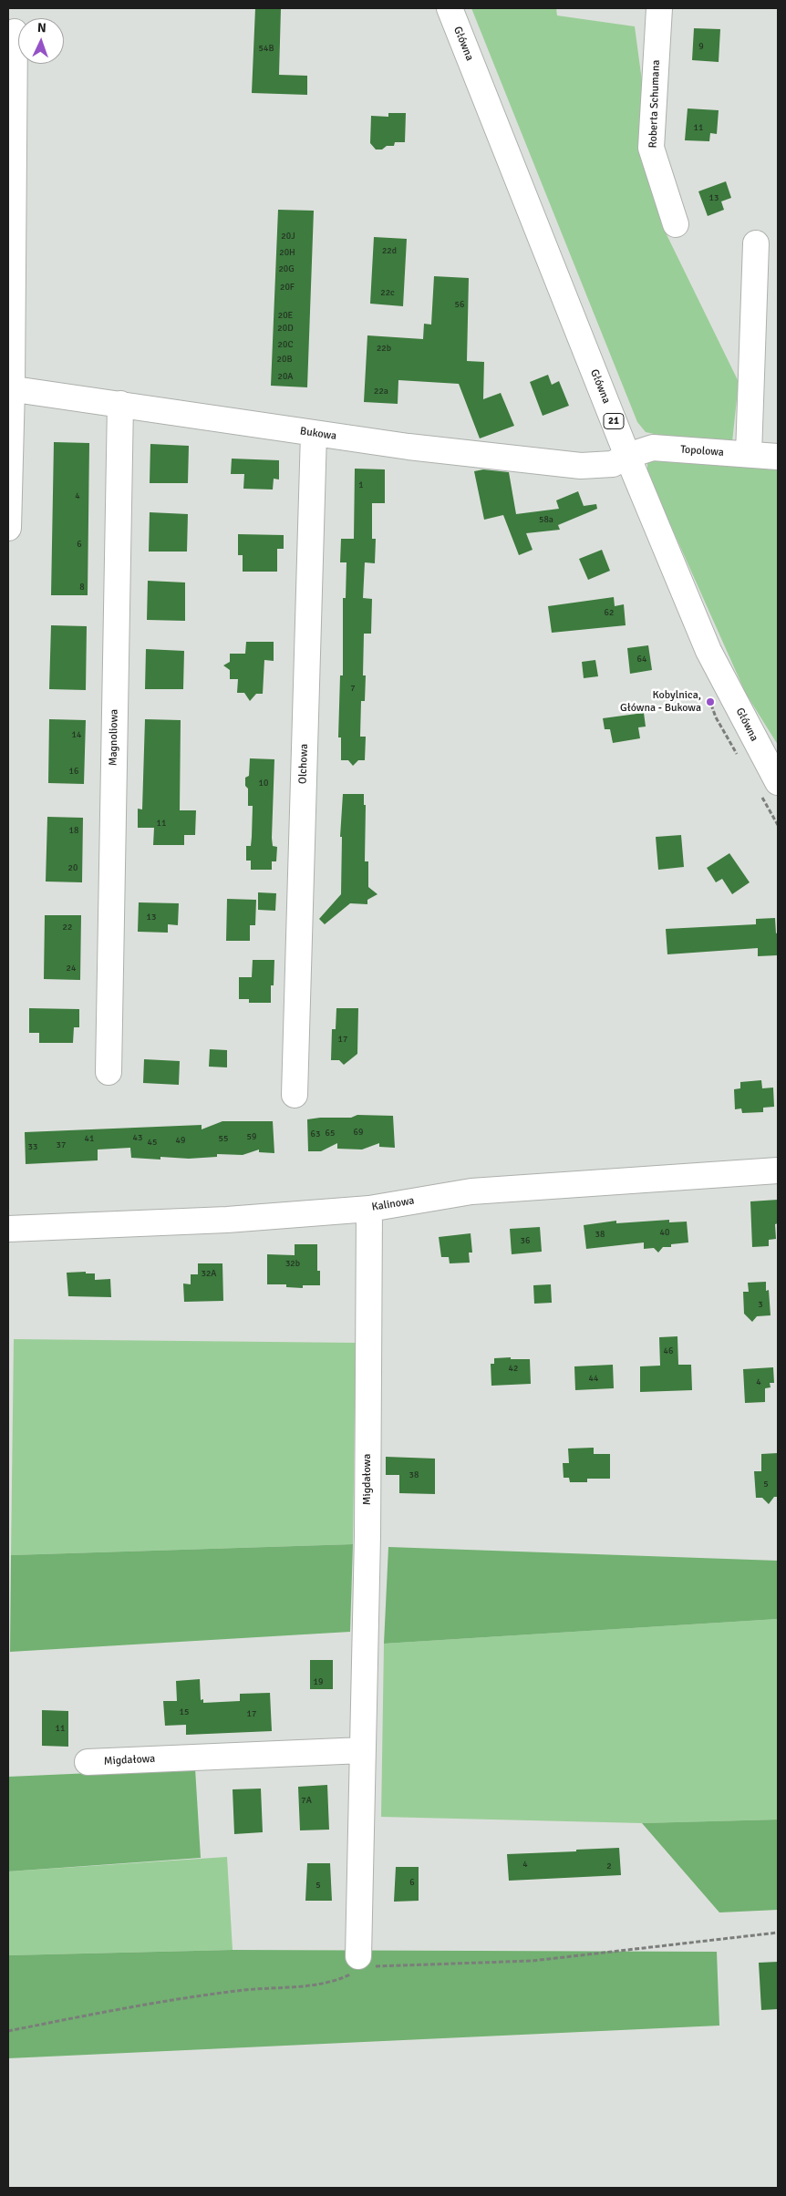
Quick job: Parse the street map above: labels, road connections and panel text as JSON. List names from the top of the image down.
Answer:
{
  "streets": {
    "street": [
      "Główna",
      "Roberta Schumana",
      "21",
      "Bukowa",
      "Topolowa",
      "Magnoliowa",
      "Olchowa",
      "Kalinowa",
      "Migdałowa"
    ]
  },
  "crossings": [
    ["Główna", "Bukowa"],
    ["Główna", "Topolowa"],
    ["Bukowa", "Topolowa"],
    ["Bukowa", "Magnoliowa"],
    ["Bukowa", "Olchowa"],
    ["Kalinowa", "Migdałowa"]
  ],
  "places": ["Kobylnica, Główna - Bukowa"],
  "house_numbers": [
    "9",
    "54B",
    "11",
    "13",
    "20J",
    "22d",
    "20H",
    "20G",
    "20F",
    "22c",
    "56",
    "20E",
    "20D",
    "20C",
    "22b",
    "20B",
    "20A",
    "22a",
    "1",
    "4",
    "58a",
    "6",
    "8",
    "62",
    "64",
    "7",
    "14",
    "16",
    "10",
    "11",
    "18",
    "20",
    "13",
    "22",
    "24",
    "17",
    "69",
    "65",
    "63",
    "59",
    "43",
    "41",
    "55",
    "49",
    "45",
    "37",
    "33",
    "40",
    "38",
    "36",
    "32b",
    "32A",
    "3",
    "46",
    "42",
    "44",
    "4",
    "38",
    "5",
    "19",
    "15",
    "17",
    "11",
    "7A",
    "4",
    "2",
    "6",
    "5"
  ],
  "north": "top"
}
